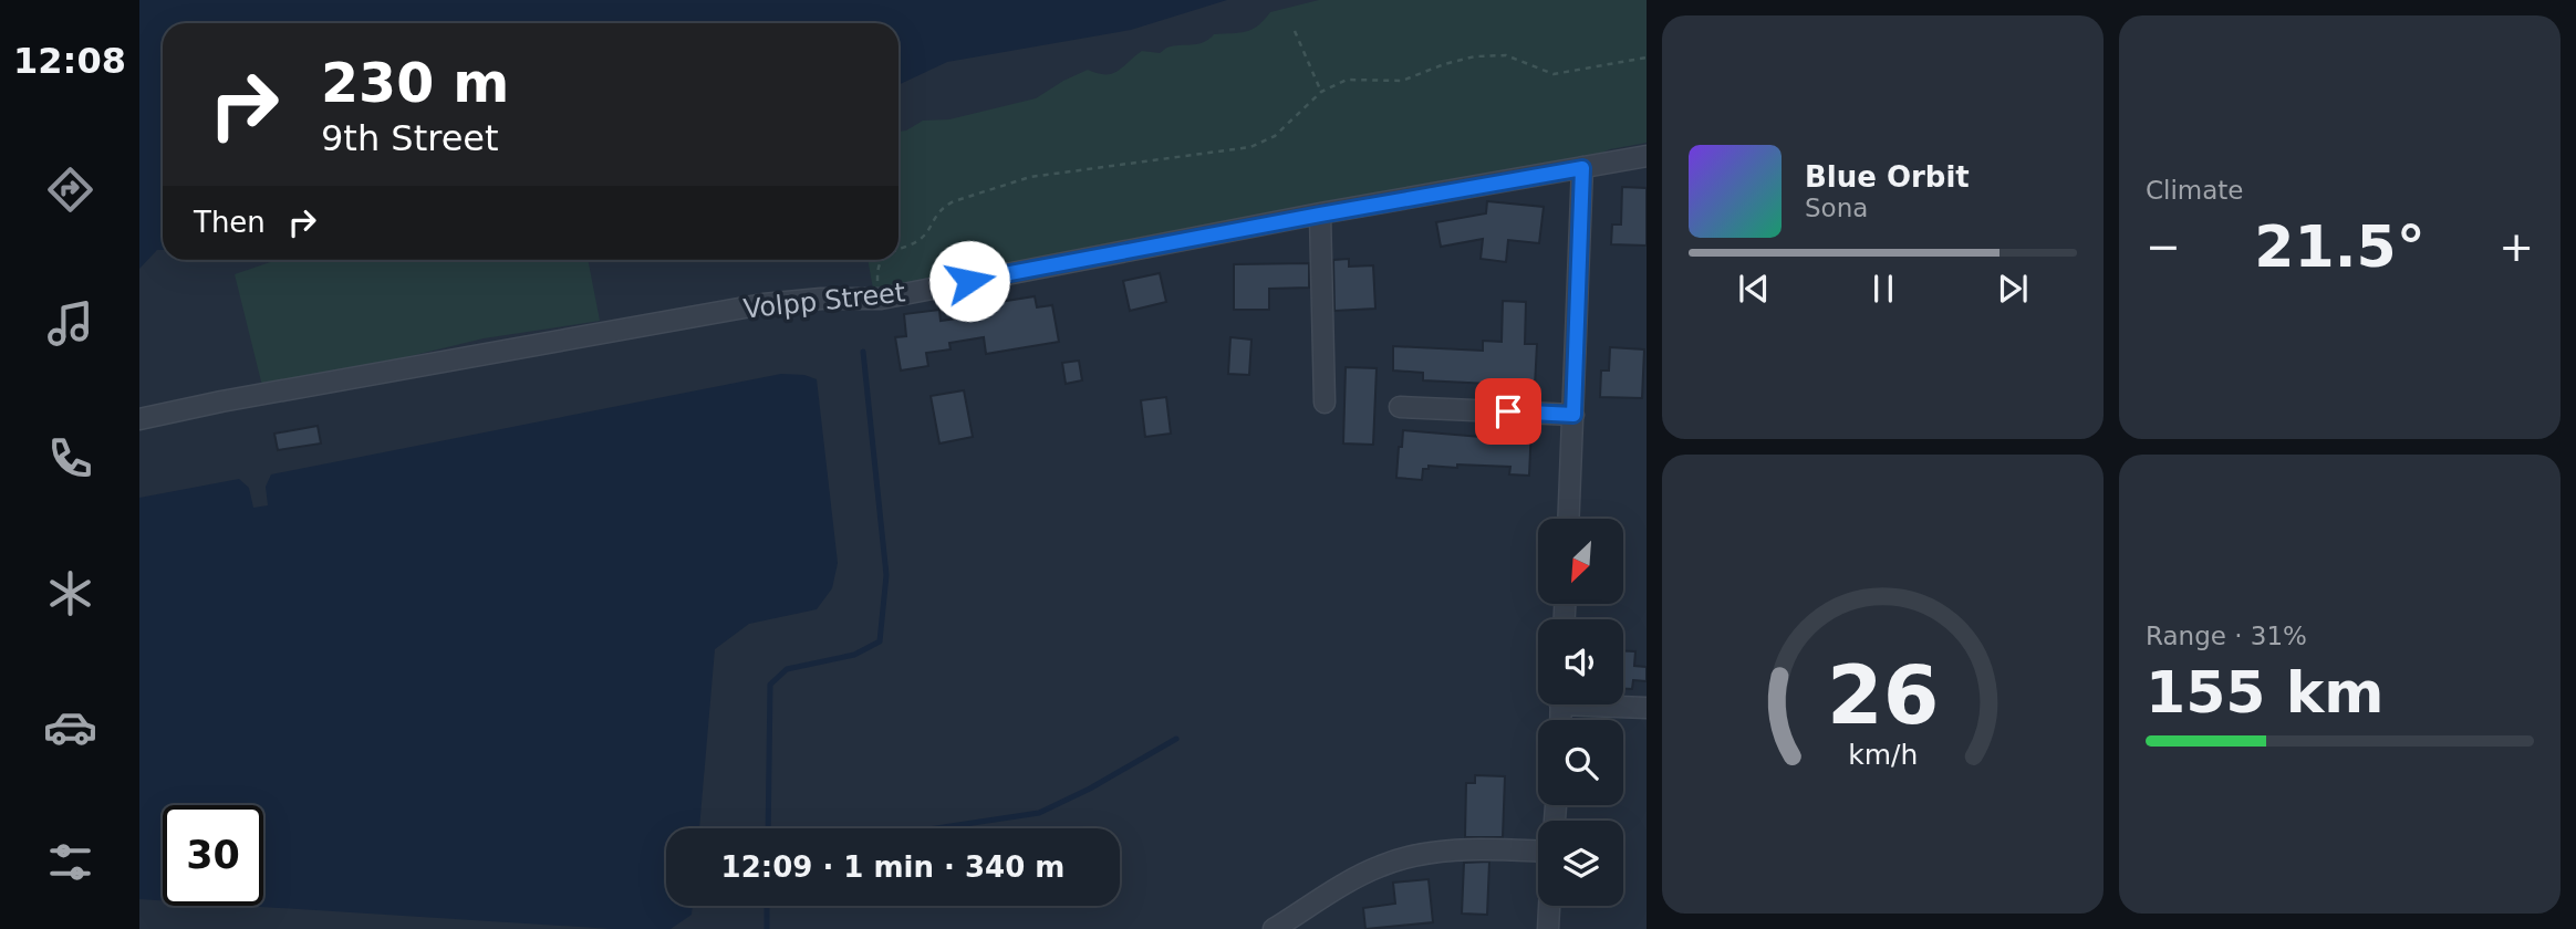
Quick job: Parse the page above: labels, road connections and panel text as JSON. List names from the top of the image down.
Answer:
{
  "streets": {
    "street": ["Volpp Street"]
  },
  "north": "bottom left",
  "page": {
    "tabs": "12:08",
    "tile": [
      "Climate",
      ["Range · 31%", "155 km"]
    ],
    "turn": ["230 m", "9th Street"],
    "song": ["Blue Orbit", "Sona"],
    "then": "Then",
    "heat": ["−", "21.5°", "+"],
    "limit": "30",
    "trip": "12:09 · 1 min · 340 m",
    "gauge": ["26", "km/h"]
  }
}
